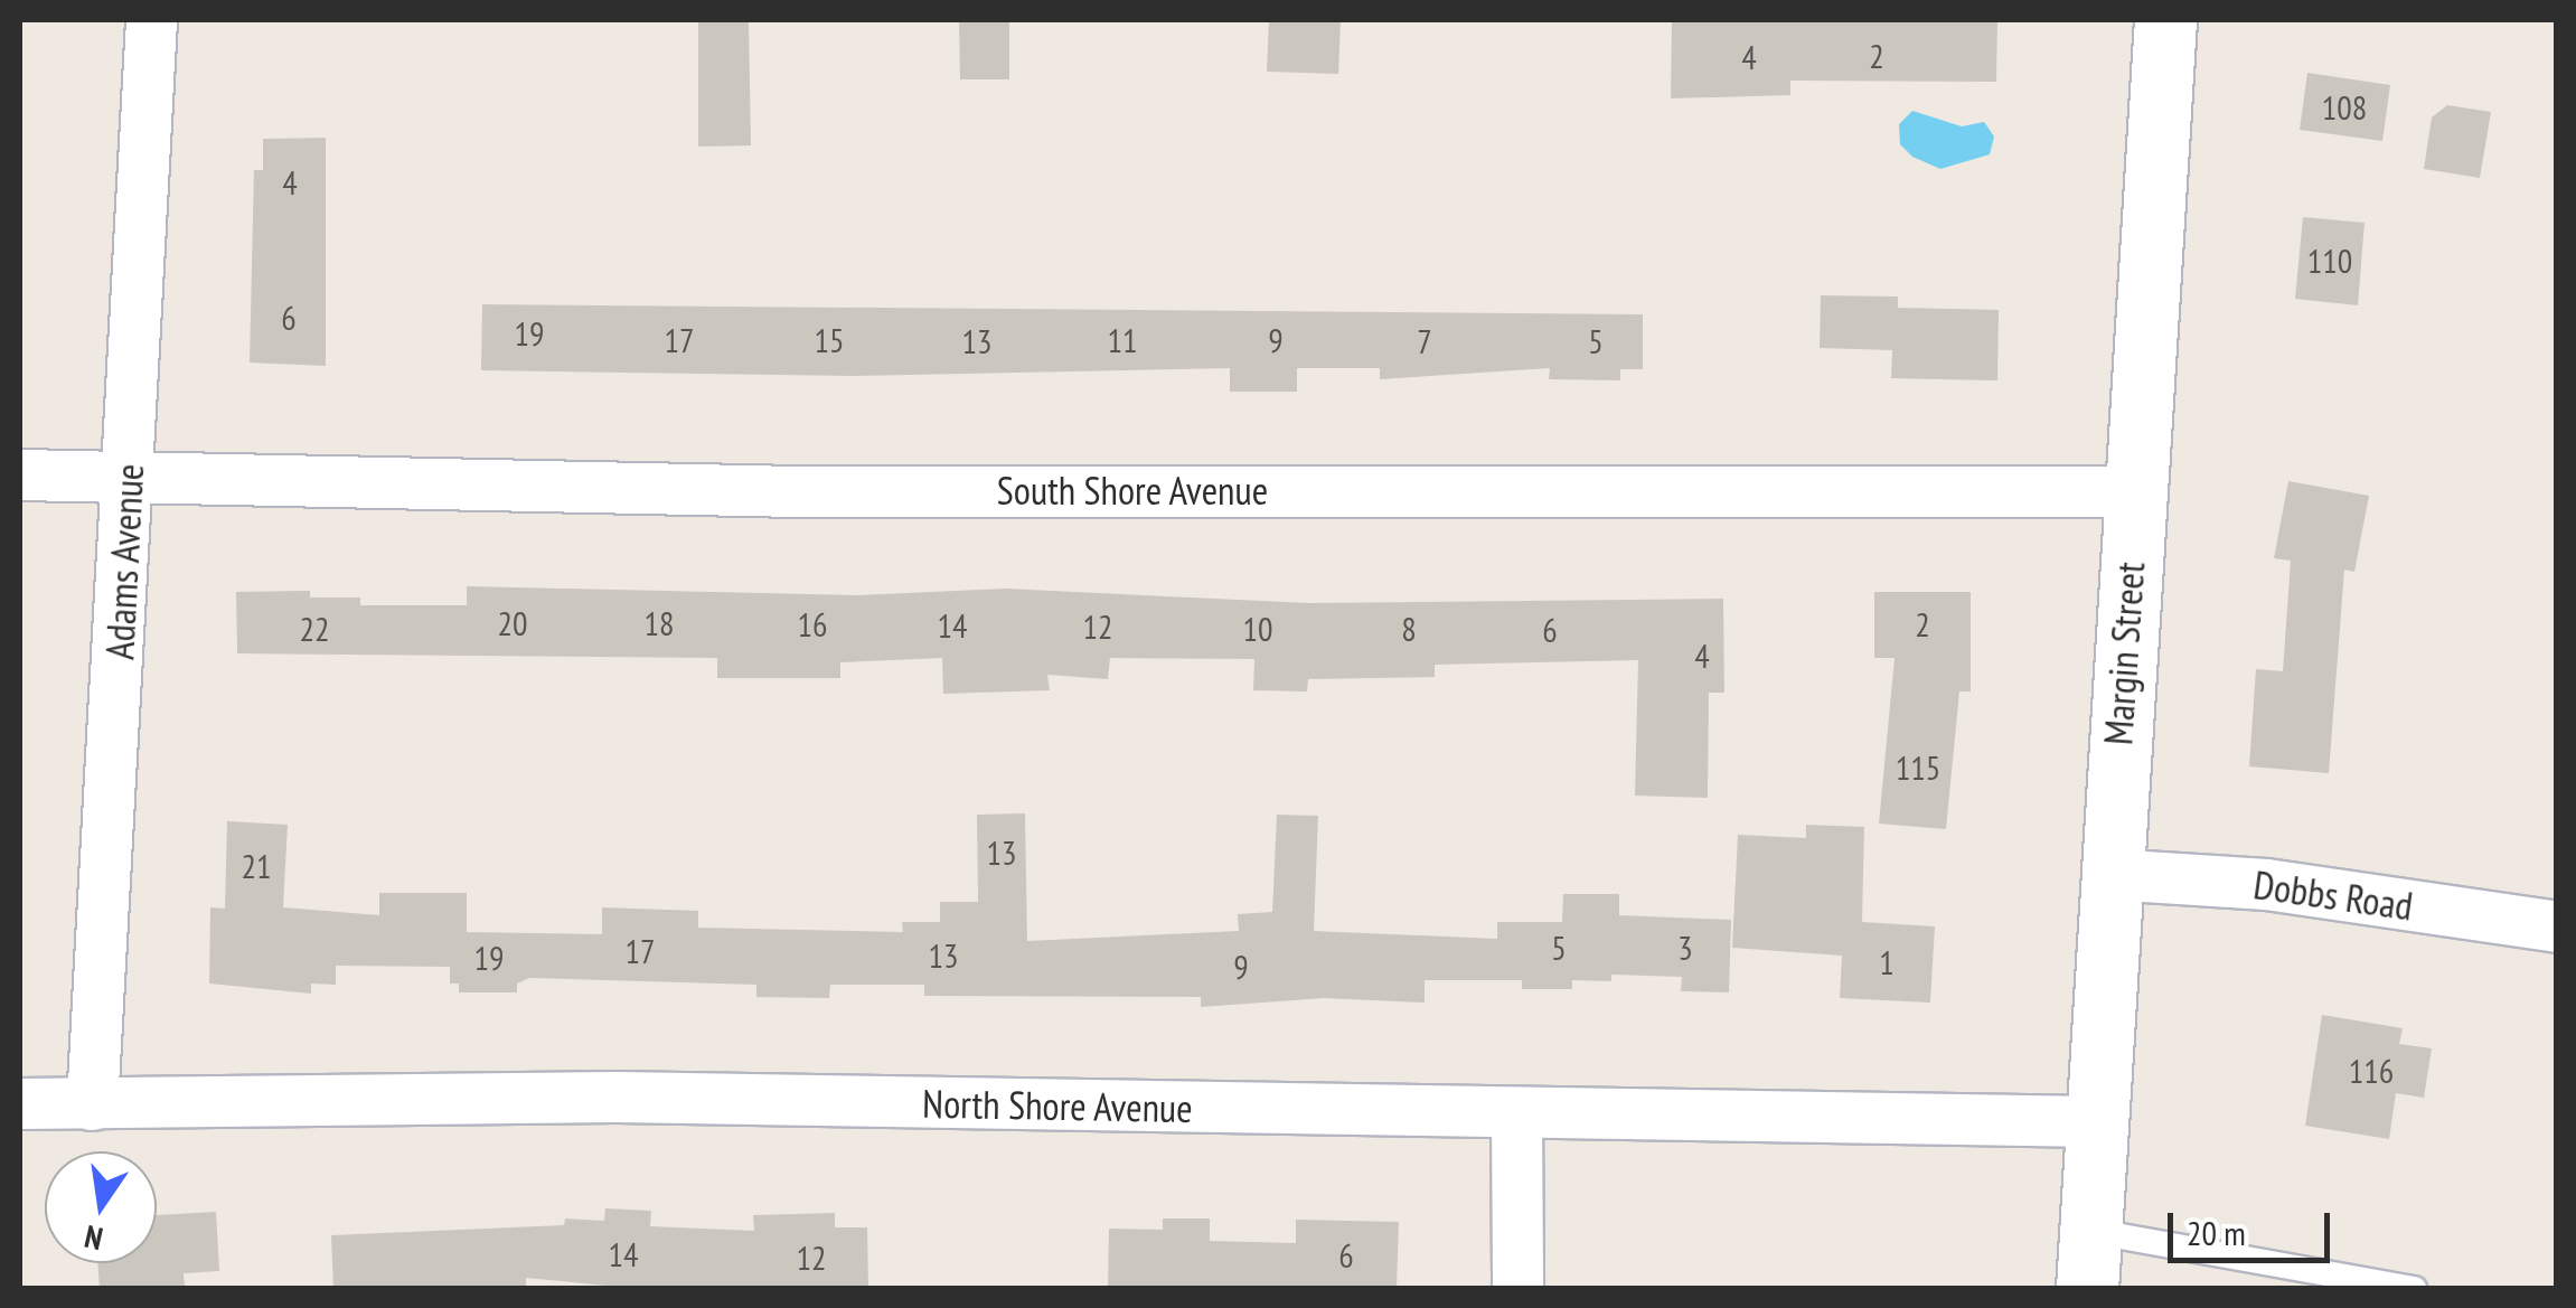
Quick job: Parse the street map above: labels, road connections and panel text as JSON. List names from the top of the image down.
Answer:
{
  "streets": {
    "main road": ["Margin Street"],
    "street": [
      "South Shore Avenue",
      "Adams Avenue",
      "Dobbs Road",
      "North Shore Avenue"
    ]
  },
  "crossings": [
    ["South Shore Avenue", "Adams Avenue"],
    ["South Shore Avenue", "Margin Street"],
    ["Adams Avenue", "North Shore Avenue"],
    ["Margin Street", "Dobbs Road"],
    ["Margin Street", "North Shore Avenue"]
  ],
  "house_numbers": [
    "2",
    "4",
    "108",
    "4",
    "110",
    "6",
    "19",
    "17",
    "15",
    "11",
    "9",
    "13",
    "7",
    "5",
    "20",
    "18",
    "16",
    "2",
    "14",
    "12",
    "22",
    "10",
    "8",
    "6",
    "4",
    "115",
    "13",
    "21",
    "5",
    "3",
    "17",
    "13",
    "19",
    "1",
    "9",
    "116",
    "14",
    "6",
    "12"
  ],
  "scale_bar": "20 m",
  "north": "bottom"
}
